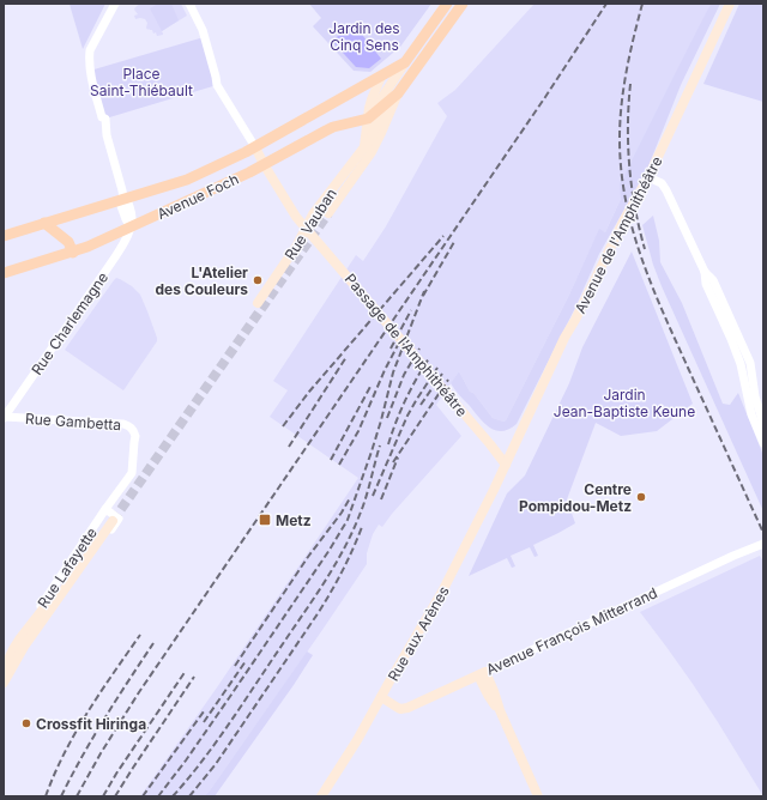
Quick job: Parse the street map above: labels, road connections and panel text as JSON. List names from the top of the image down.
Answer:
{
  "streets": {
    "main road": [
      "Avenue Foch",
      "Rue Vauban",
      "Avenue de l'Amphithéâtre",
      "Passage de l'Amphithéâtre",
      "Rue Lafayette",
      "Avenue François Mitterrand",
      "Rue aux Arènes"
    ],
    "street": ["Rue Charlemagne", "Rue Gambetta"]
  },
  "crossings": [
    ["Avenue Foch", "Rue Vauban"],
    ["Avenue Foch", "Rue Charlemagne"],
    ["Avenue Foch", "Passage de l'Amphithéâtre"],
    ["Rue Vauban", "Passage de l'Amphithéâtre"],
    ["Avenue de l'Amphithéâtre", "Passage de l'Amphithéâtre"],
    ["Avenue de l'Amphithéâtre", "Rue aux Arènes"],
    ["Rue Charlemagne", "Rue Gambetta"],
    ["Passage de l'Amphithéâtre", "Rue aux Arènes"],
    ["Rue Gambetta", "Rue Lafayette"],
    ["Avenue François Mitterrand", "Rue aux Arènes"]
  ],
  "parks": ["Jardin des Cinq Sens", "Place Saint-Thiébault", "Jardin Jean-Baptiste Keune"],
  "places": {
    "other": ["L'Atelier des Couleurs", "Centre Pompidou-Metz", "Crossfit Hiringa"],
    "transit": ["Metz"]
  }
}
